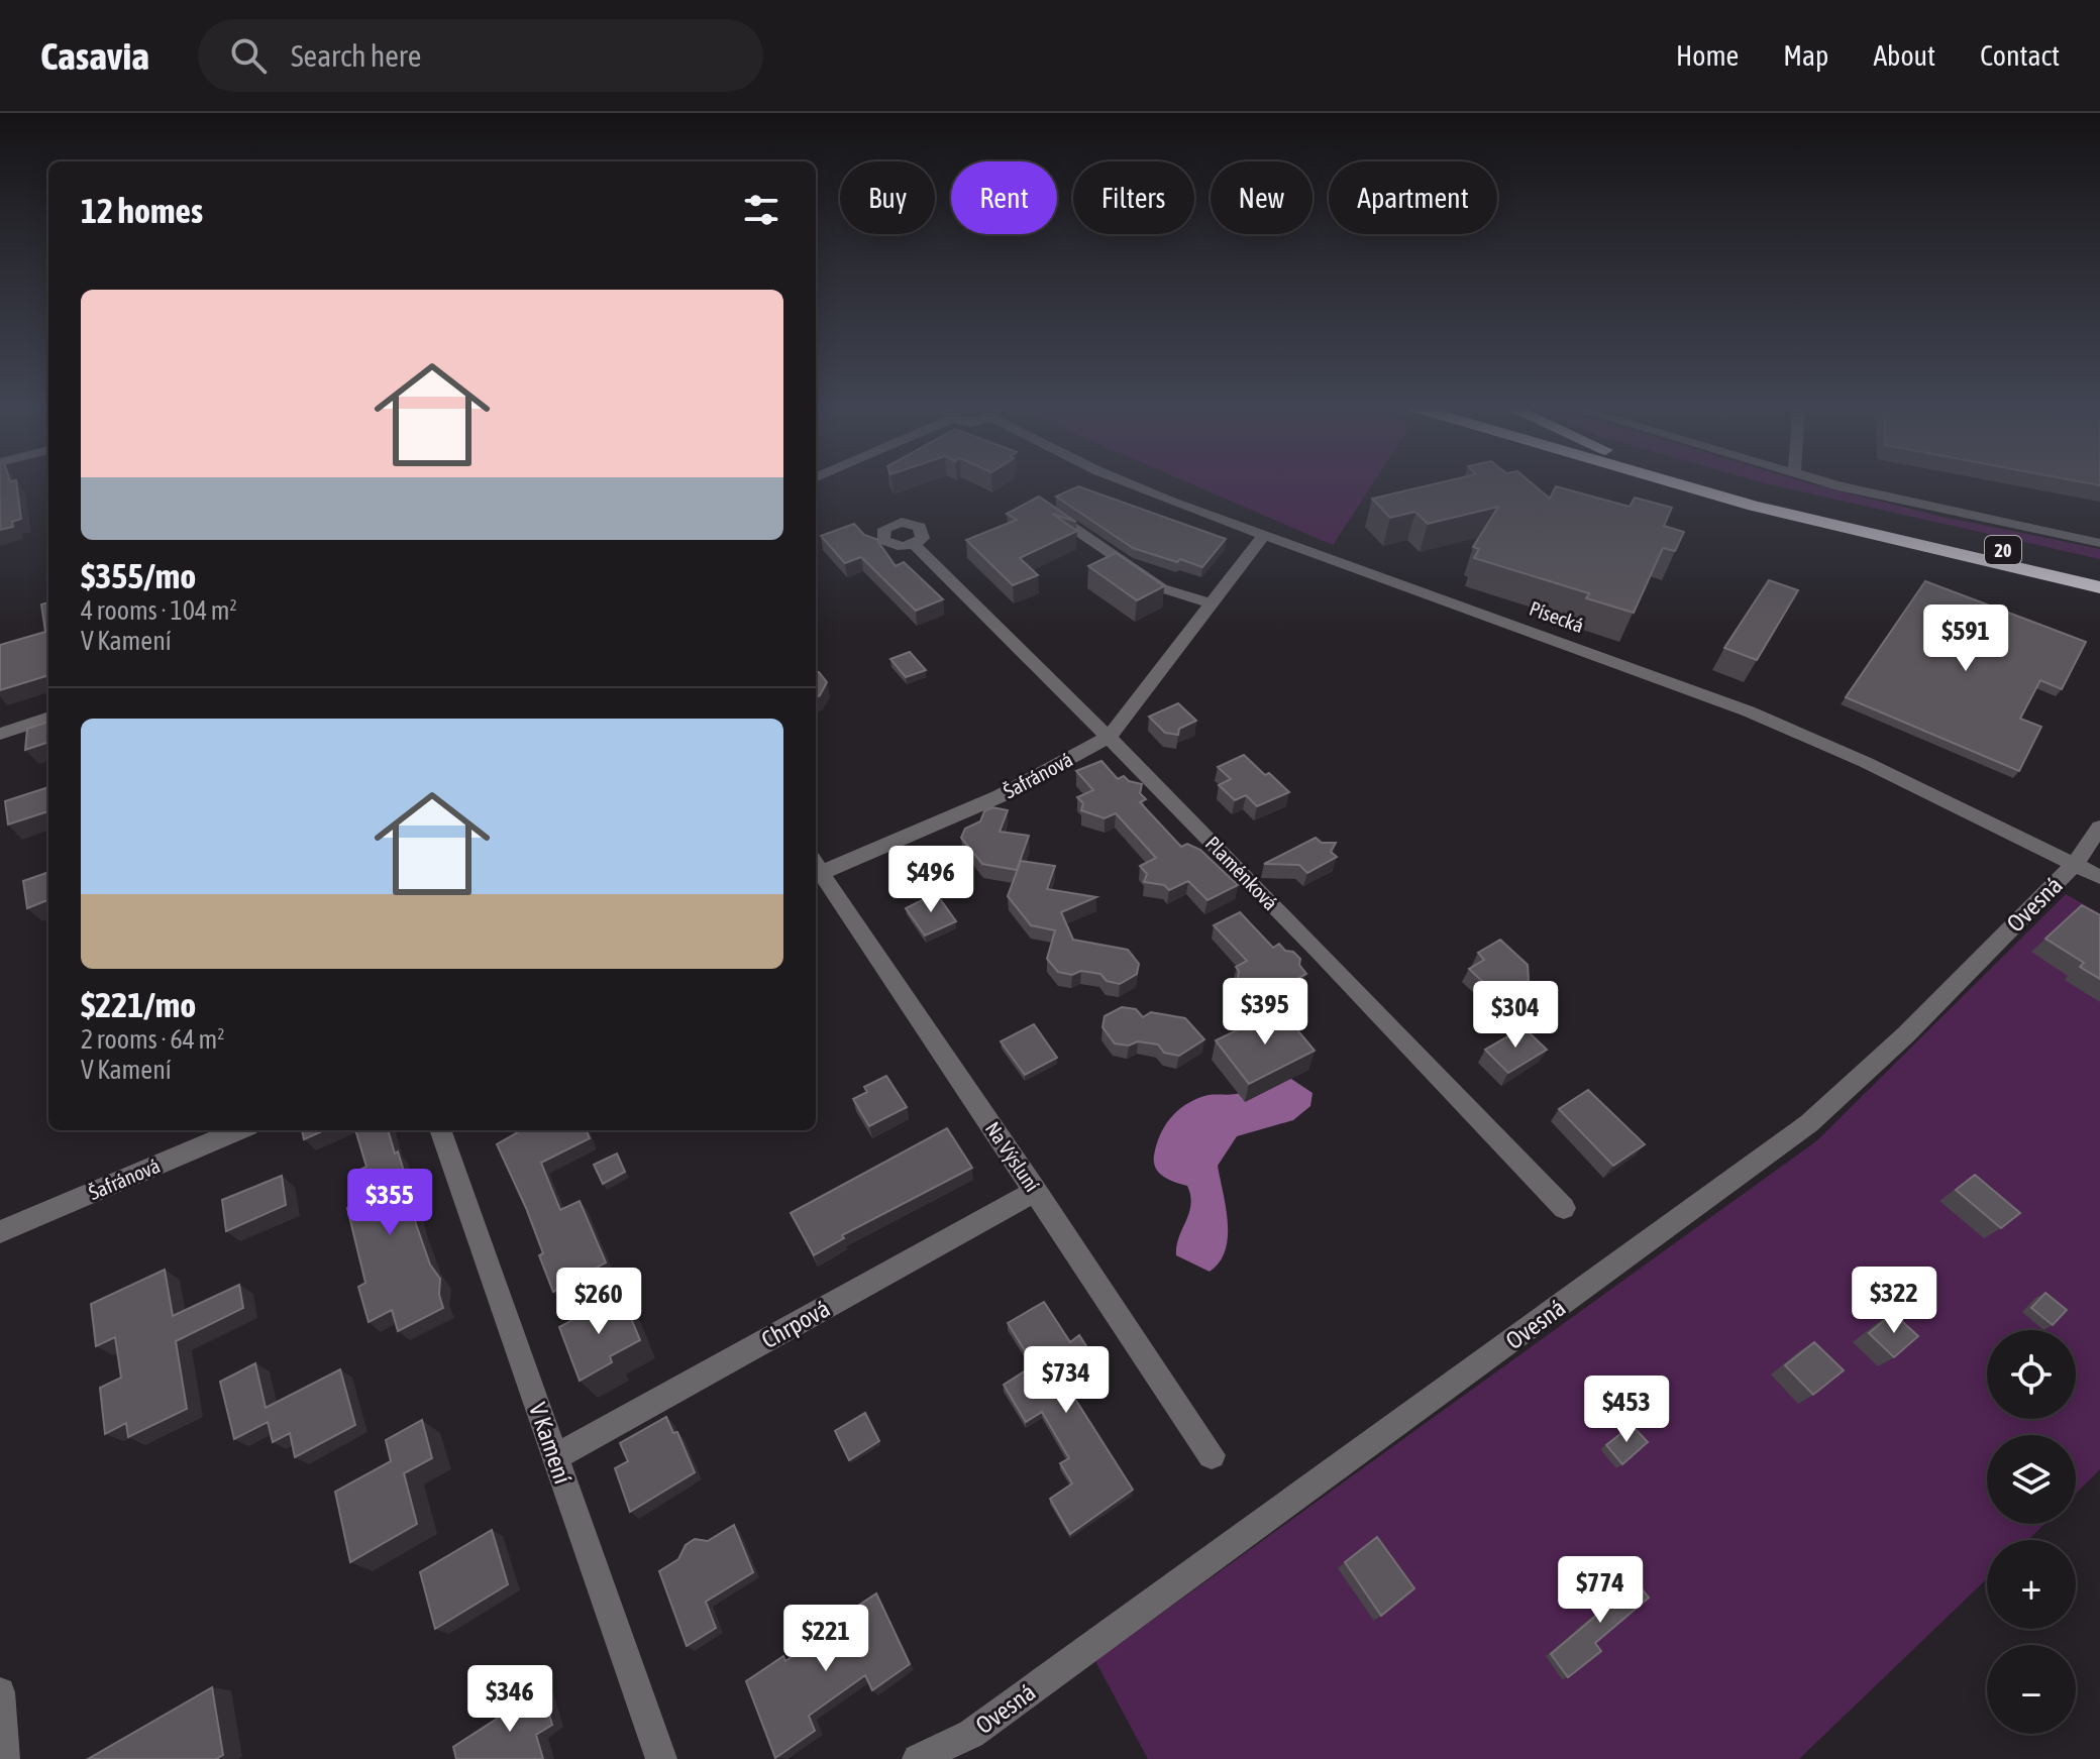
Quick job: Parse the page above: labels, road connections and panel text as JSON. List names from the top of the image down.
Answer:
{
  "streets": {
    "highway": ["20"],
    "street": [
      "Písecká",
      "Šafránová",
      "Plaménková",
      "Ovesná",
      "Na Výsluní",
      "Chrpová",
      "V Kamení"
    ]
  },
  "crossings": [
    ["Písecká", "Šafránová"],
    ["Písecká", "Ovesná"],
    ["Šafránová", "Plaménková"],
    ["Na Výsluní", "Chrpová"],
    ["Chrpová", "V Kamení"]
  ],
  "page": {
    "header": "Casavia",
    "search": "Search here",
    "nav": [
      "Home",
      "Map",
      "About",
      "Contact"
    ],
    "chip": [
      "Buy",
      "Rent",
      "Filters",
      "New",
      "Apartment"
    ],
    "heading": "12 homes",
    "list": [
      {
        "name": "$355/mo",
        "note": "4 rooms · 104 m² · V Kamení"
      },
      {
        "name": "$221/mo",
        "note": "2 rooms · 64 m² · V Kamení"
      }
    ],
    "price": [
      "$591",
      "$496",
      "$395",
      "$304",
      "$355",
      "$322",
      "$260",
      "$734",
      "$453",
      "$774",
      "$221",
      "$346"
    ],
    "map_buttons": ["+", "−"]
  }
}
